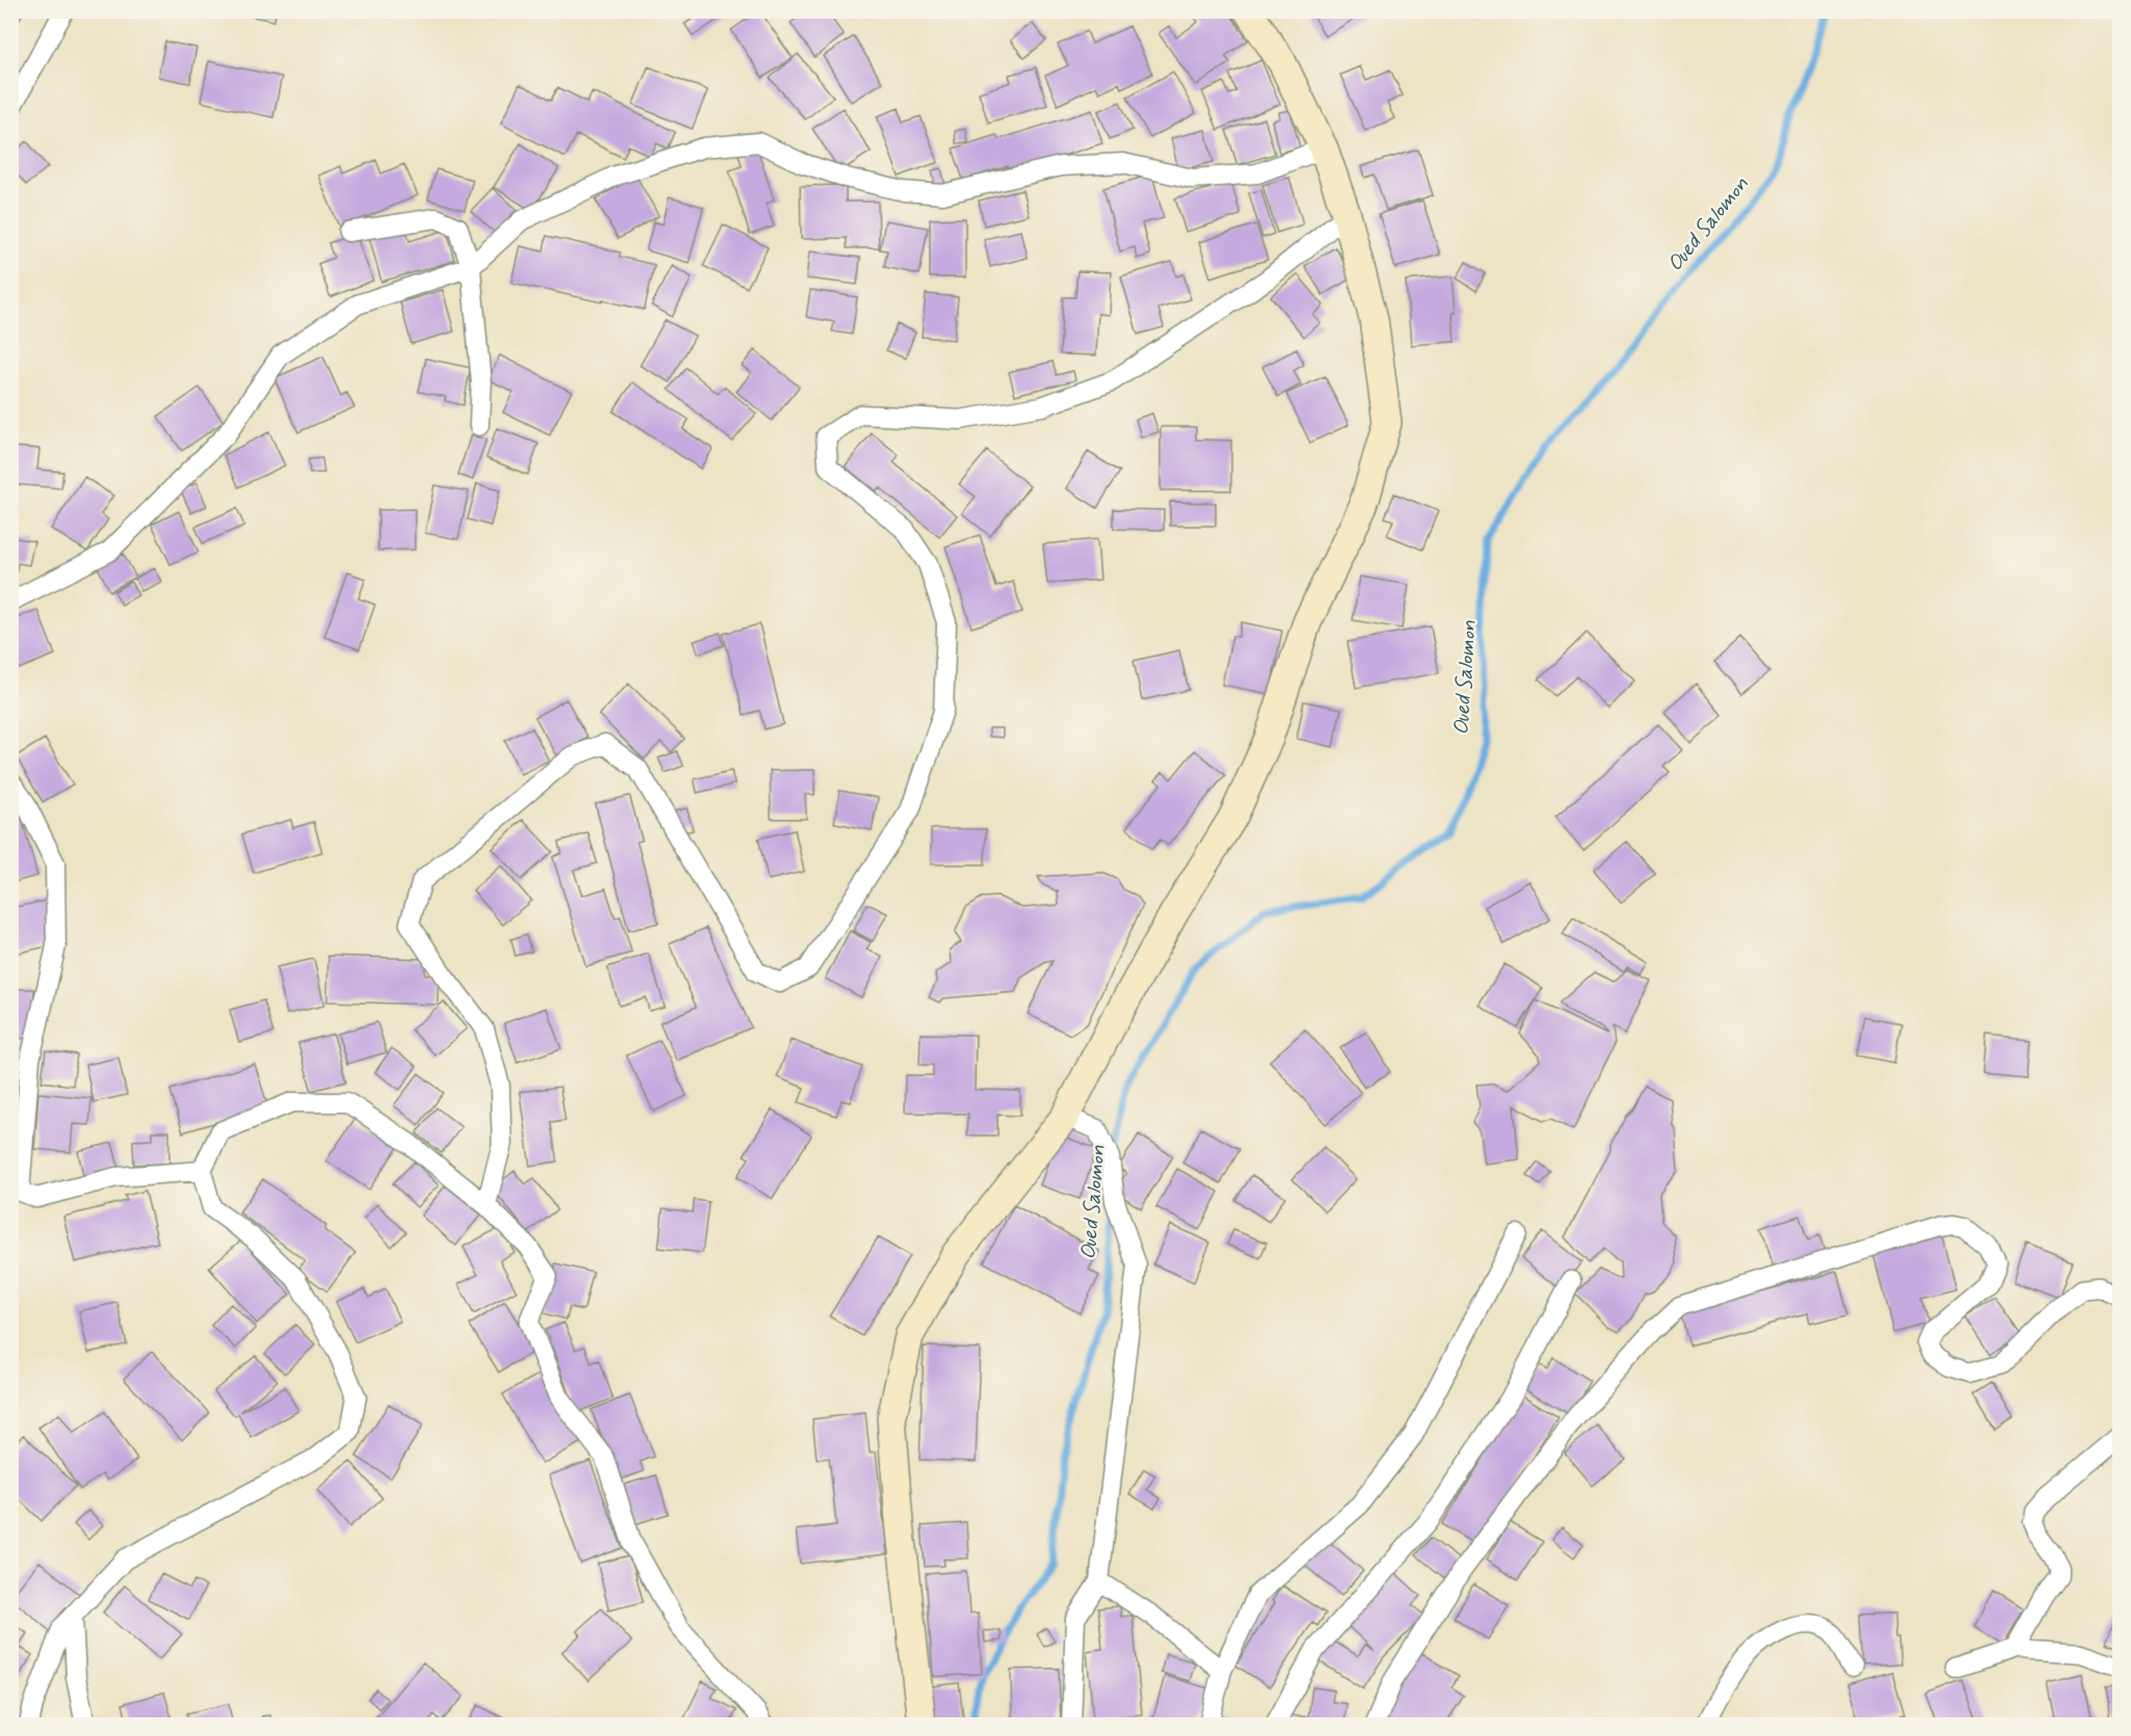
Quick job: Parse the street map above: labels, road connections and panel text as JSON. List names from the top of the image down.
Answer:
{
  "water": ["Oued Salomon"]
}
